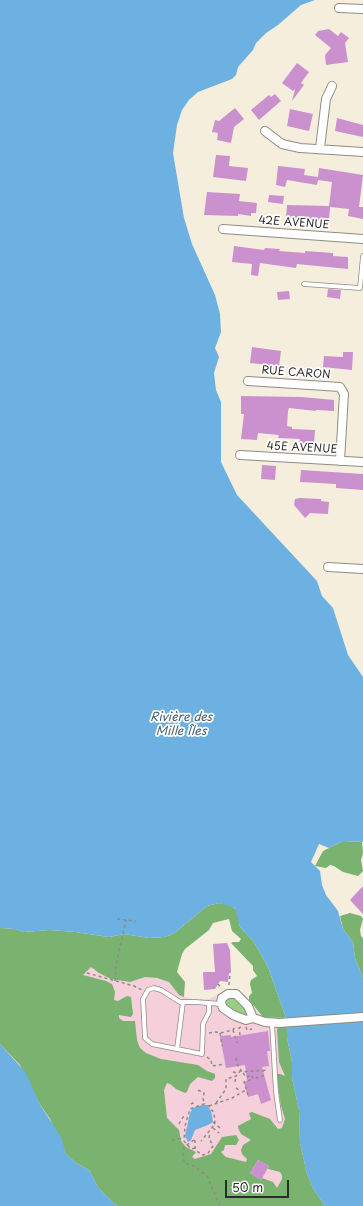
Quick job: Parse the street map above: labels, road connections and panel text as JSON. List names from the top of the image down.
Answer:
{
  "streets": {
    "street": ["42E AVENUE", "RUE CARON", "45E AVENUE"]
  },
  "crossings": [
    ["RUE CARON", "45E AVENUE"]
  ],
  "water": ["Rivière des Mille Îles"],
  "scale_bar": "50 m"
}
